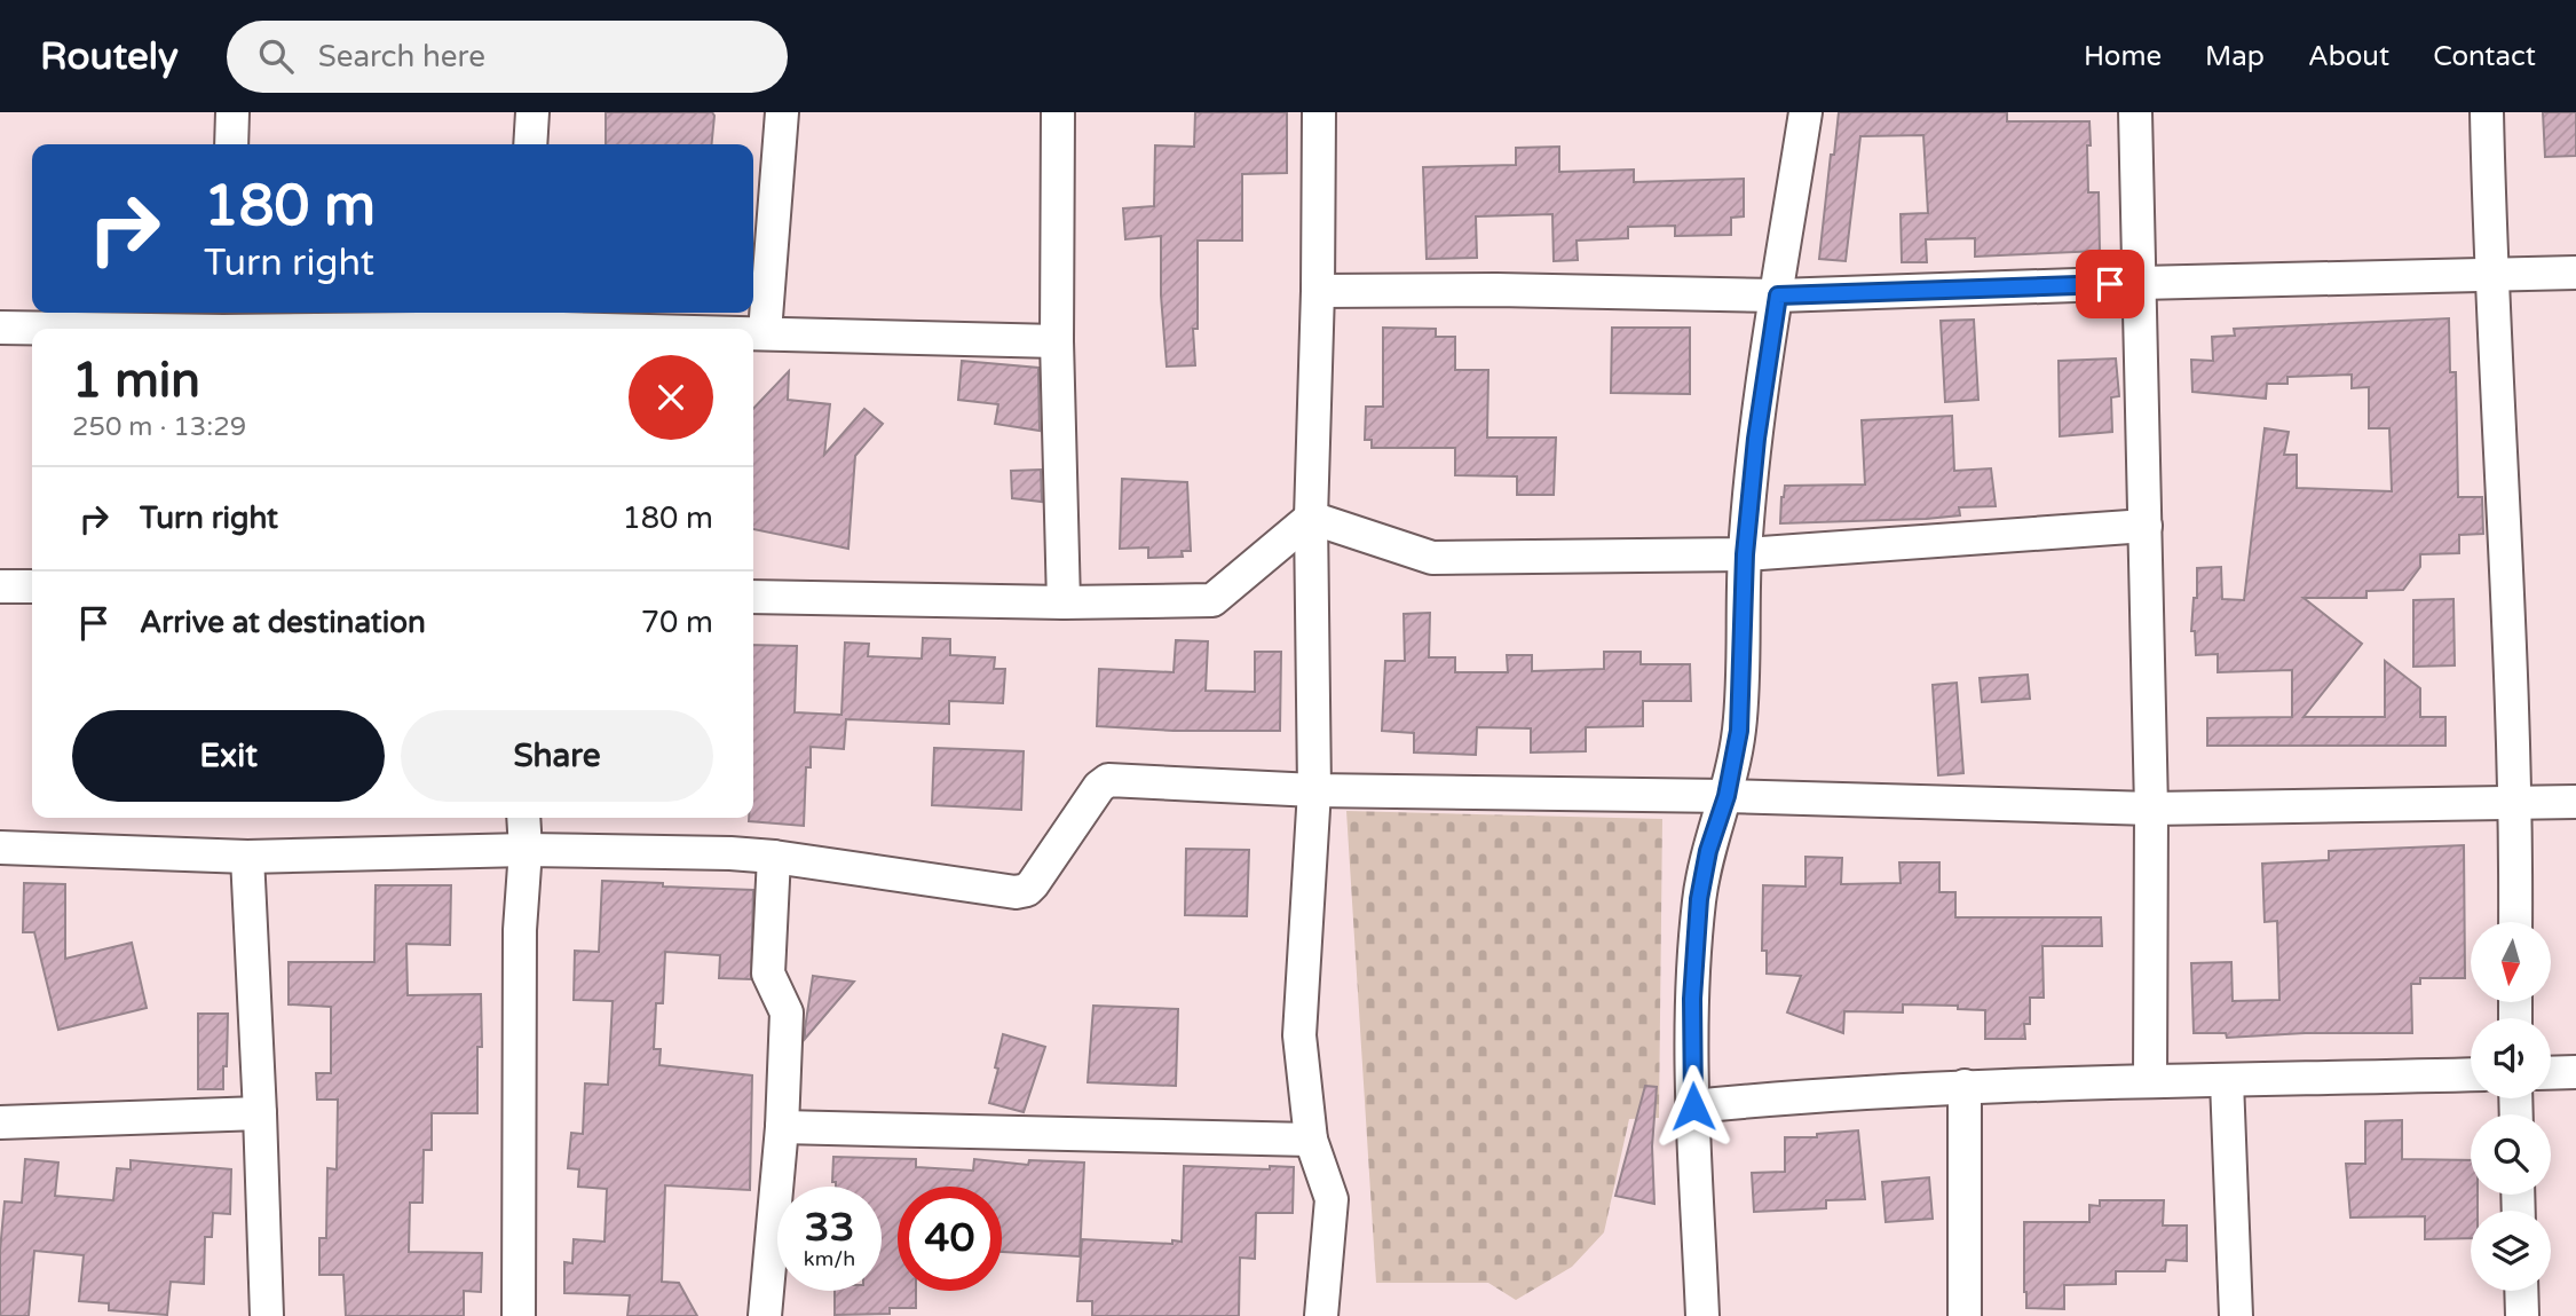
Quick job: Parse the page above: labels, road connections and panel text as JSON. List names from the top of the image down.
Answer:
{
  "north": "bottom",
  "page": {
    "header": "Routely",
    "search": "Search here",
    "nav": [
      "Home",
      "Map",
      "About",
      "Contact"
    ],
    "turn": ["180 m", "Turn right"],
    "heading": ["1 min", "250 m · 13:29"],
    "list": [
      {
        "name": "Turn right",
        "value": "180 m"
      },
      {
        "name": "Arrive at destination",
        "value": "70 m"
      }
    ],
    "buttons": ["Exit", "Share"],
    "speed": "33 km/h",
    "limit": "40"
  }
}
